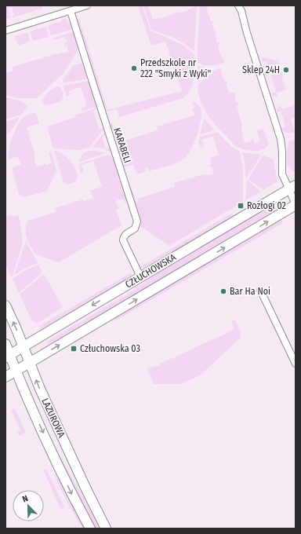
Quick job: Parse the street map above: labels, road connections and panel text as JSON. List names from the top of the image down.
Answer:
{
  "streets": {
    "street": ["KARABELI", "CZŁUCHOWSKA", "LAZUROWA"]
  },
  "crossings": [
    ["KARABELI", "CZŁUCHOWSKA"],
    ["CZŁUCHOWSKA", "LAZUROWA"]
  ],
  "places": {
    "other": ["Przedszkole nr 222 \"Smyki z Wyki\"", "Sklep 24H", "Bar Ha Noi"],
    "transit": ["Rozłogi 02", "Człuchowska 03"]
  },
  "north": "top left"
}
